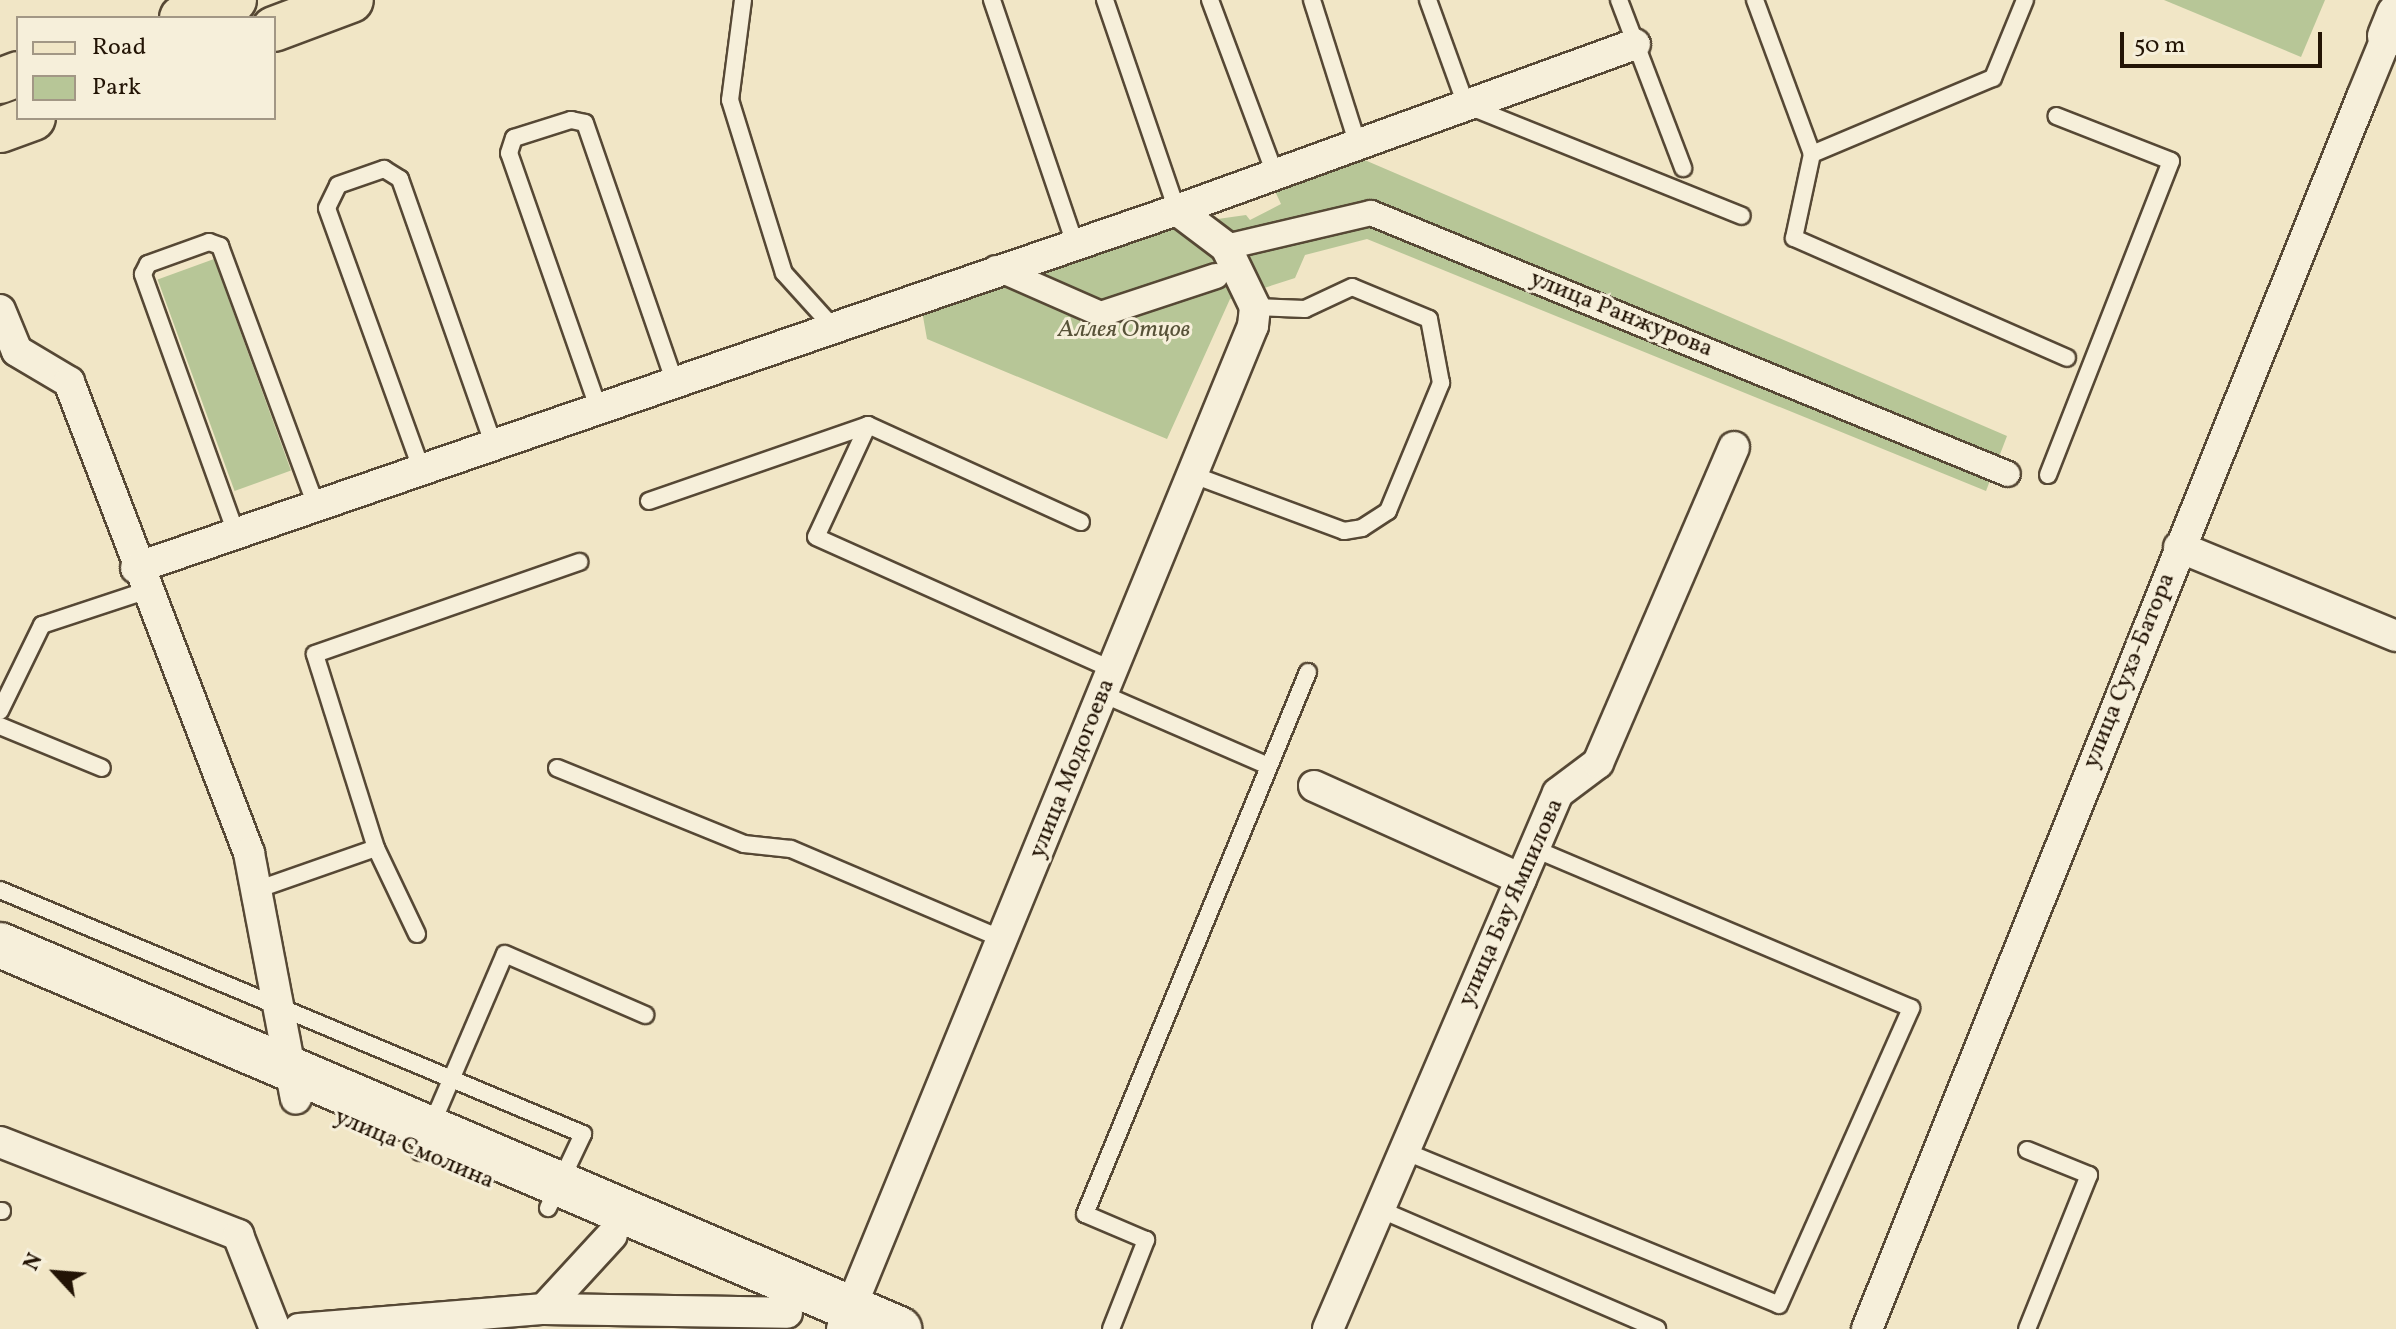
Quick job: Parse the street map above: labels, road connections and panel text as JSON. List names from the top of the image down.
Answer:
{
  "streets": {
    "main road": ["улица Смолина"],
    "street": [
      "улица Ранжурова",
      "улица Сухэ-Батора",
      "улица Модогоева",
      "улица Бау Ямпилова"
    ]
  },
  "crossings": [
    ["улица Модогоева", "улица Смолина"]
  ],
  "parks": ["Аллея Отцов"],
  "legend": ["Road", "Park"],
  "scale_bar": "50 m",
  "north": "top left"
}
